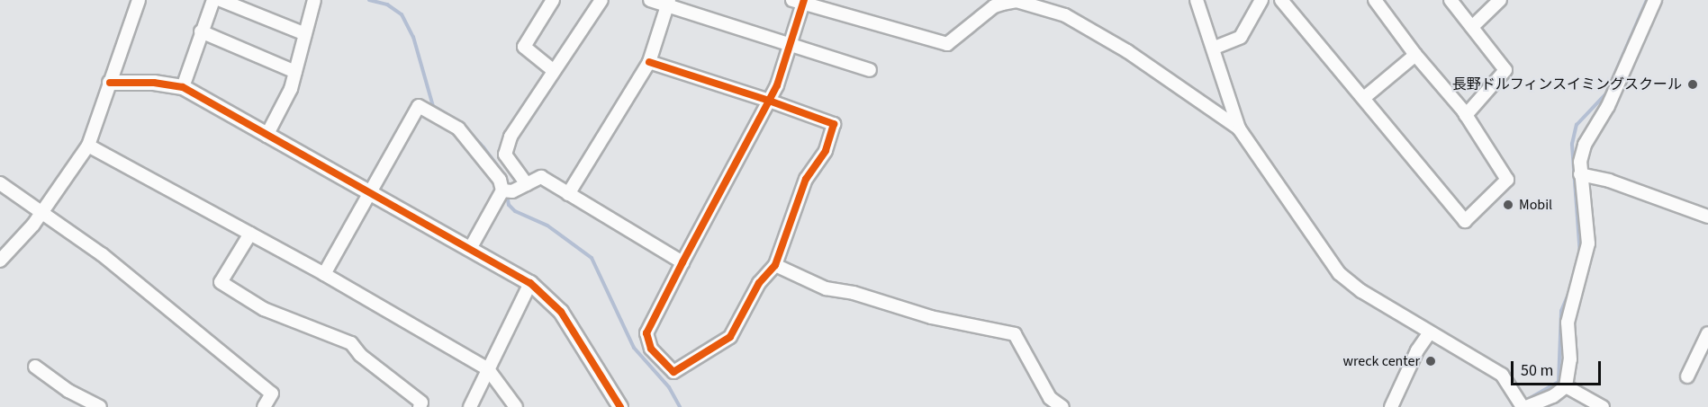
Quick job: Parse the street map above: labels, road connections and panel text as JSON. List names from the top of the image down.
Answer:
{
  "places": ["長野ドルフィンスイミングスクール", "Mobil", "wreck center"],
  "scale_bar": "50 m"
}
